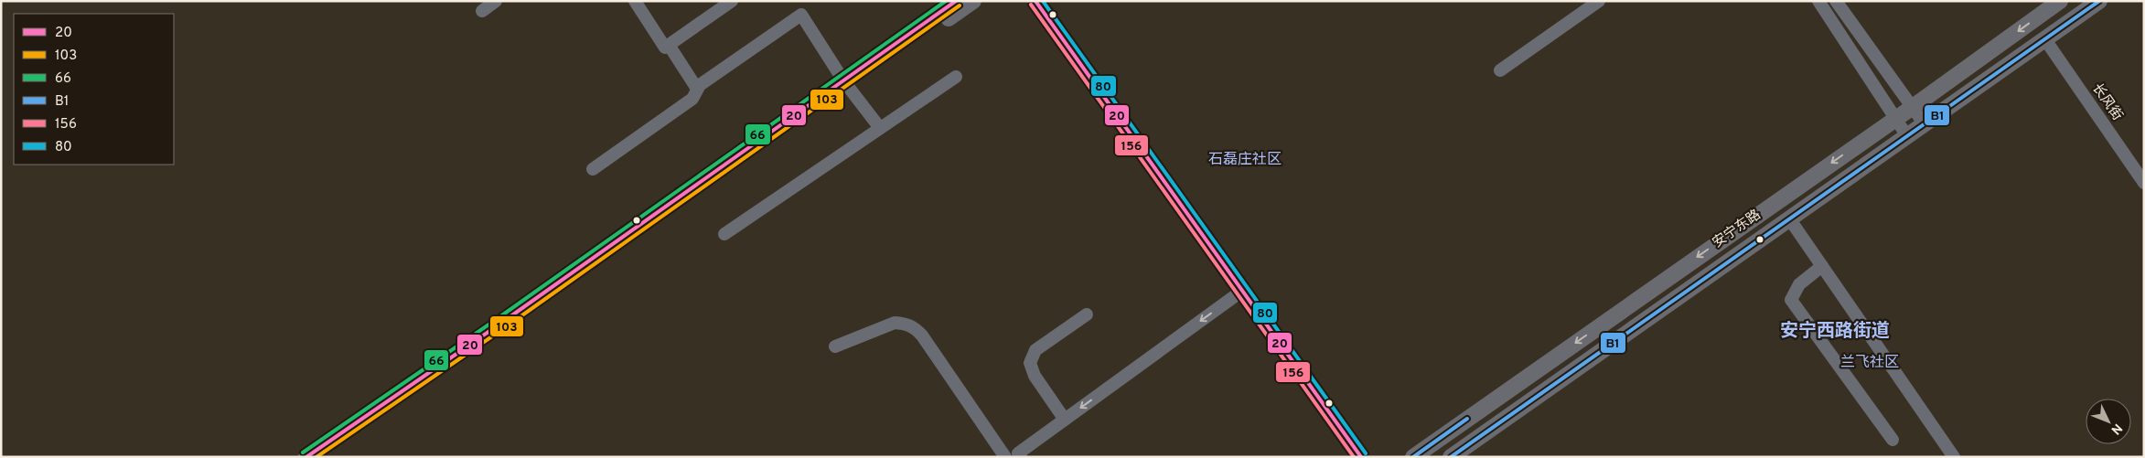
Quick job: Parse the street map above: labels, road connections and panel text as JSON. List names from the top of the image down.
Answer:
{
  "streets": {
    "main road": ["安宁东路"],
    "street": ["长风街"]
  },
  "districts": ["石磊庄社区", "安宁西路街道", "兰飞社区"],
  "lines": [
    "transit line 20",
    "transit line 66",
    "transit line B1",
    "transit line 80",
    "transit line 156",
    "transit line 103"
  ],
  "legend": [
    "20",
    "103",
    "66",
    "B1",
    "156",
    "80"
  ],
  "north": "bottom right"
}
